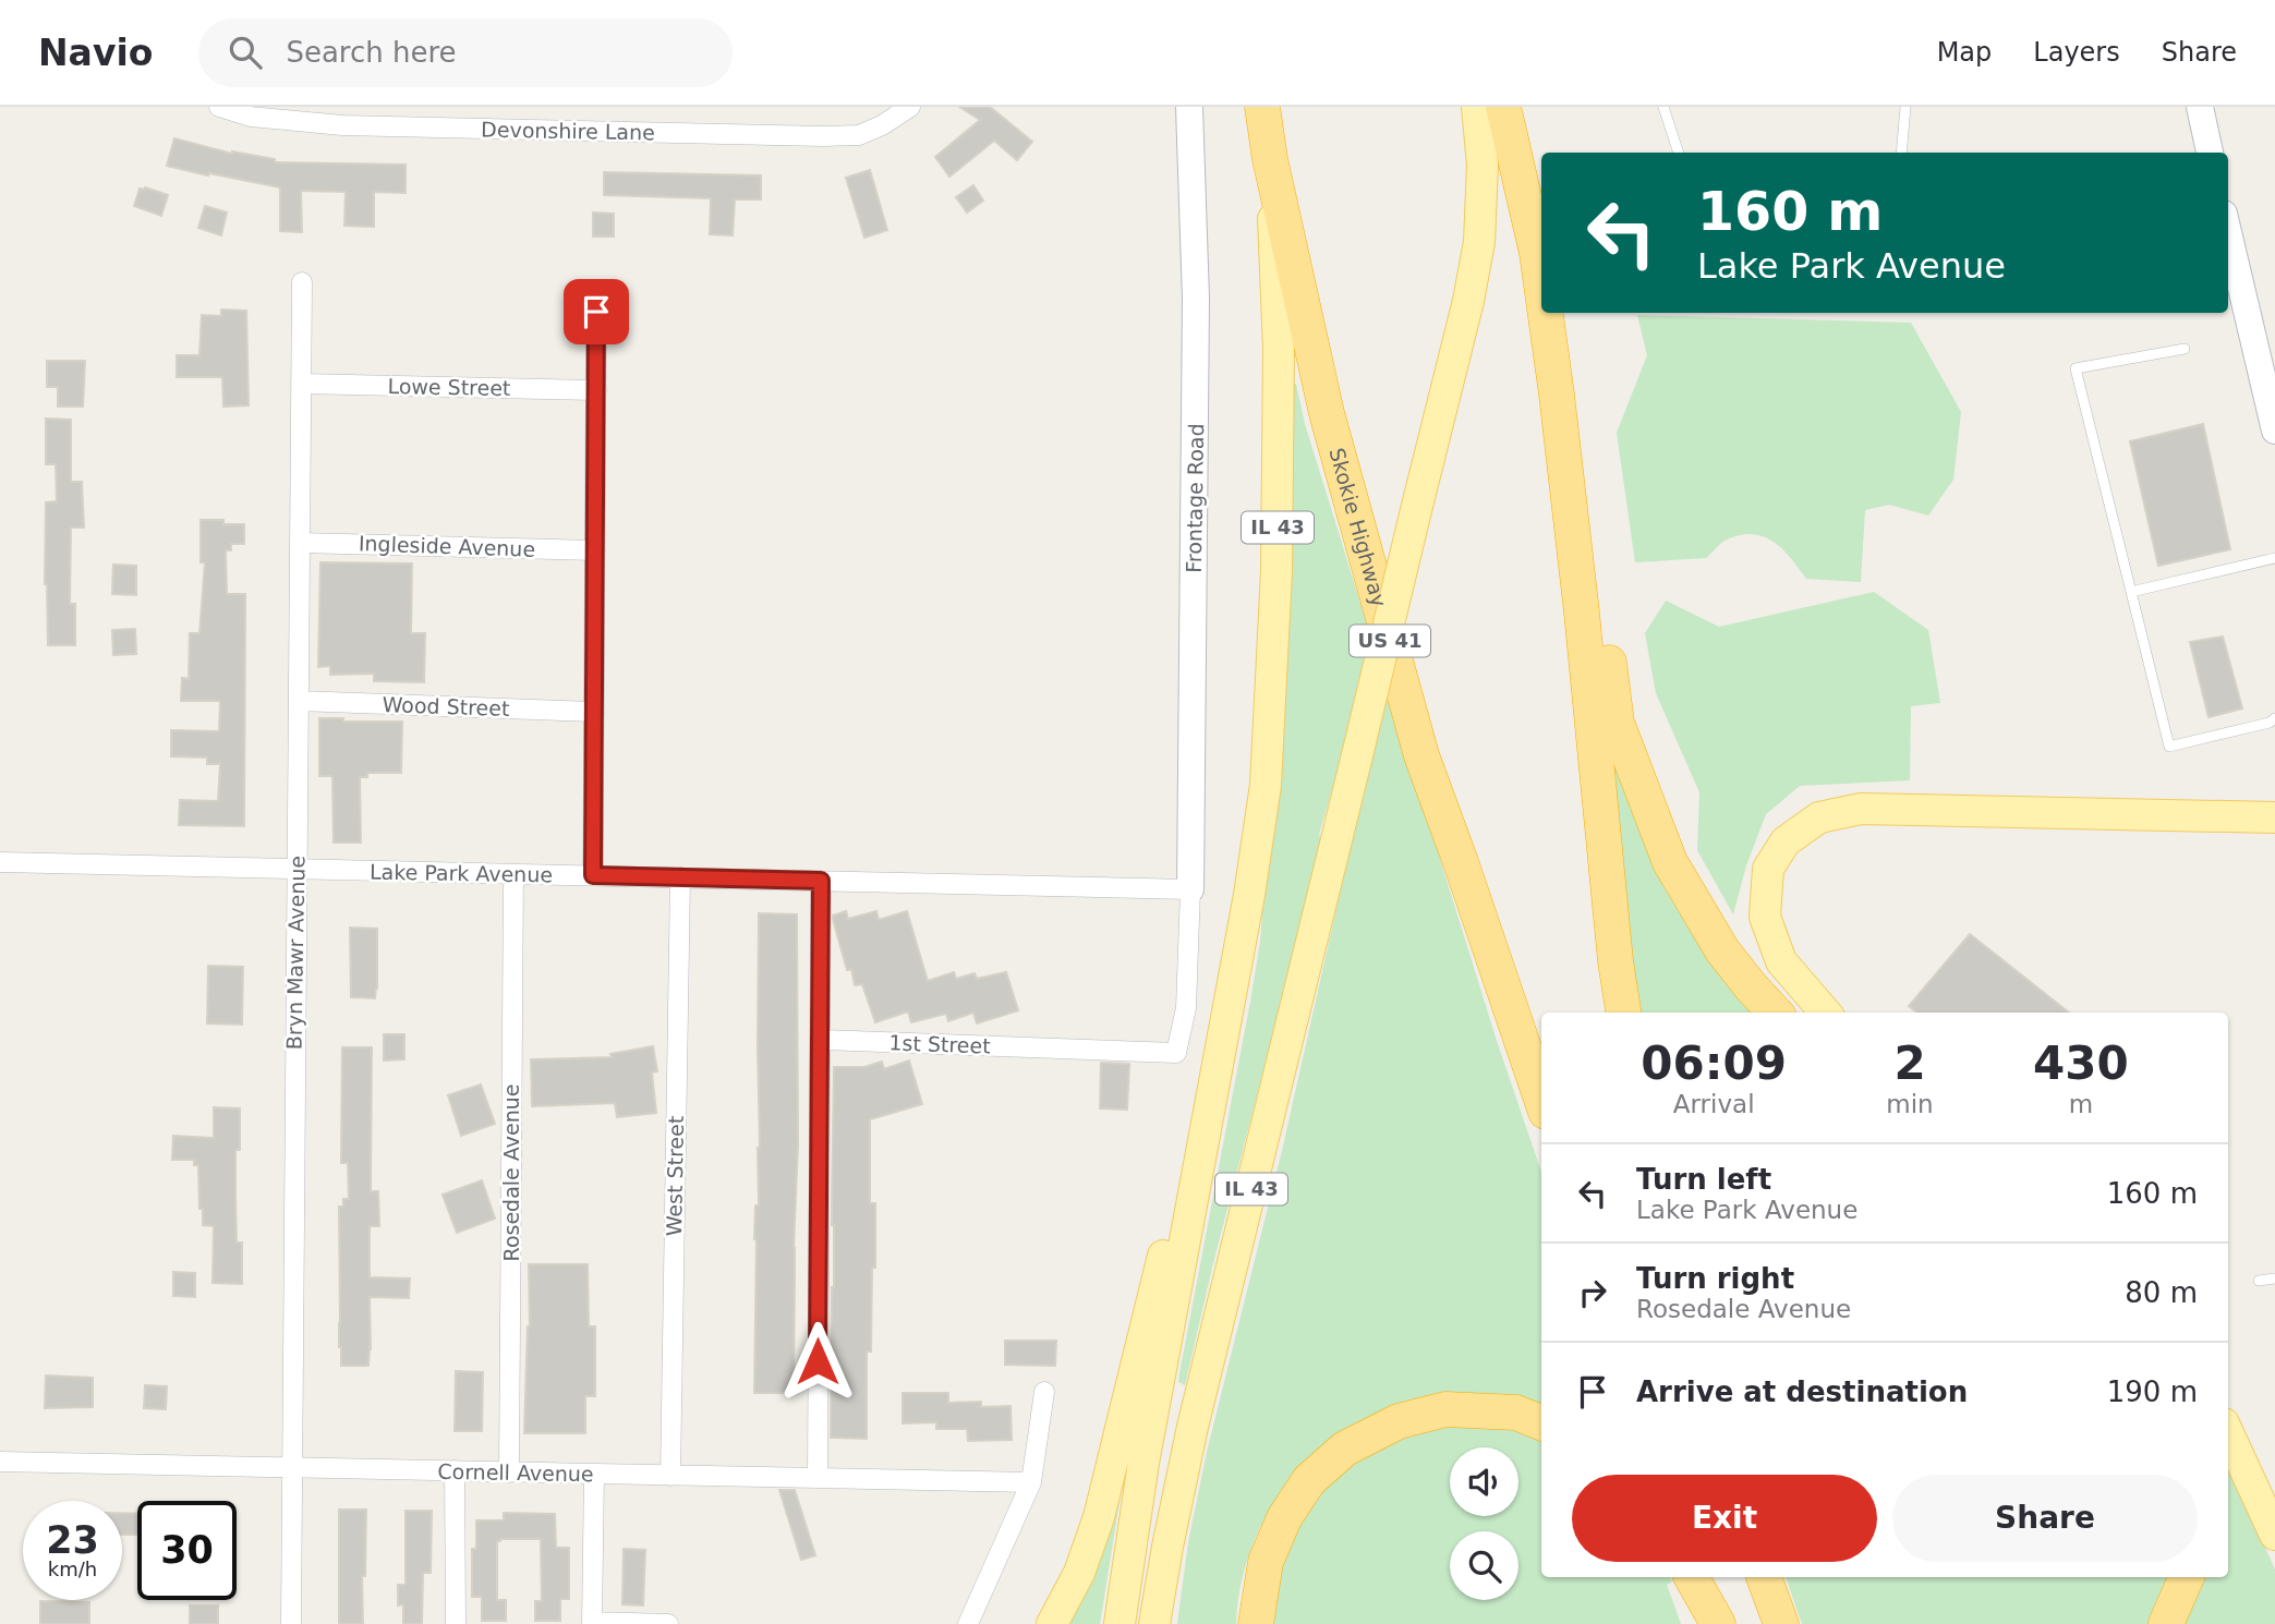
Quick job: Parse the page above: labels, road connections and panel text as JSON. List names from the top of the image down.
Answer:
{
  "streets": {
    "highway": ["Skokie Highway", "US 41"],
    "main road": ["IL 43"],
    "street": [
      "Devonshire Lane",
      "Lowe Street",
      "Frontage Road",
      "Ingleside Avenue",
      "Wood Street",
      "Lake Park Avenue",
      "Bryn Mawr Avenue",
      "1st Street",
      "Rosedale Avenue",
      "West Street",
      "Cornell Avenue"
    ]
  },
  "crossings": [
    ["Lowe Street", "Bryn Mawr Avenue"],
    ["Frontage Road", "Lake Park Avenue"],
    ["Frontage Road", "1st Street"],
    ["Skokie Highway", "IL 43"],
    ["Ingleside Avenue", "Bryn Mawr Avenue"],
    ["Wood Street", "Bryn Mawr Avenue"],
    ["Lake Park Avenue", "Bryn Mawr Avenue"],
    ["Lake Park Avenue", "1st Street"],
    ["Lake Park Avenue", "Rosedale Avenue"],
    ["Lake Park Avenue", "West Street"],
    ["Bryn Mawr Avenue", "Cornell Avenue"],
    ["Rosedale Avenue", "Cornell Avenue"],
    ["West Street", "Cornell Avenue"]
  ],
  "page": {
    "header": "Navio",
    "search": "Search here",
    "nav": ["Map", "Layers", "Share"],
    "turn": ["160 m", "Lake Park Avenue"],
    "eta": [
      "06:09",
      "Arrival",
      "2",
      "min",
      "430",
      "m"
    ],
    "list": [
      {
        "name": "Turn left",
        "note": "Lake Park Avenue",
        "value": "160 m"
      },
      {
        "name": "Turn right",
        "note": "Rosedale Avenue",
        "value": "80 m"
      },
      {
        "name": "Arrive at destination",
        "value": "190 m"
      }
    ],
    "buttons": ["Exit", "Share"],
    "speed": "23 km/h",
    "limit": "30"
  }
}
